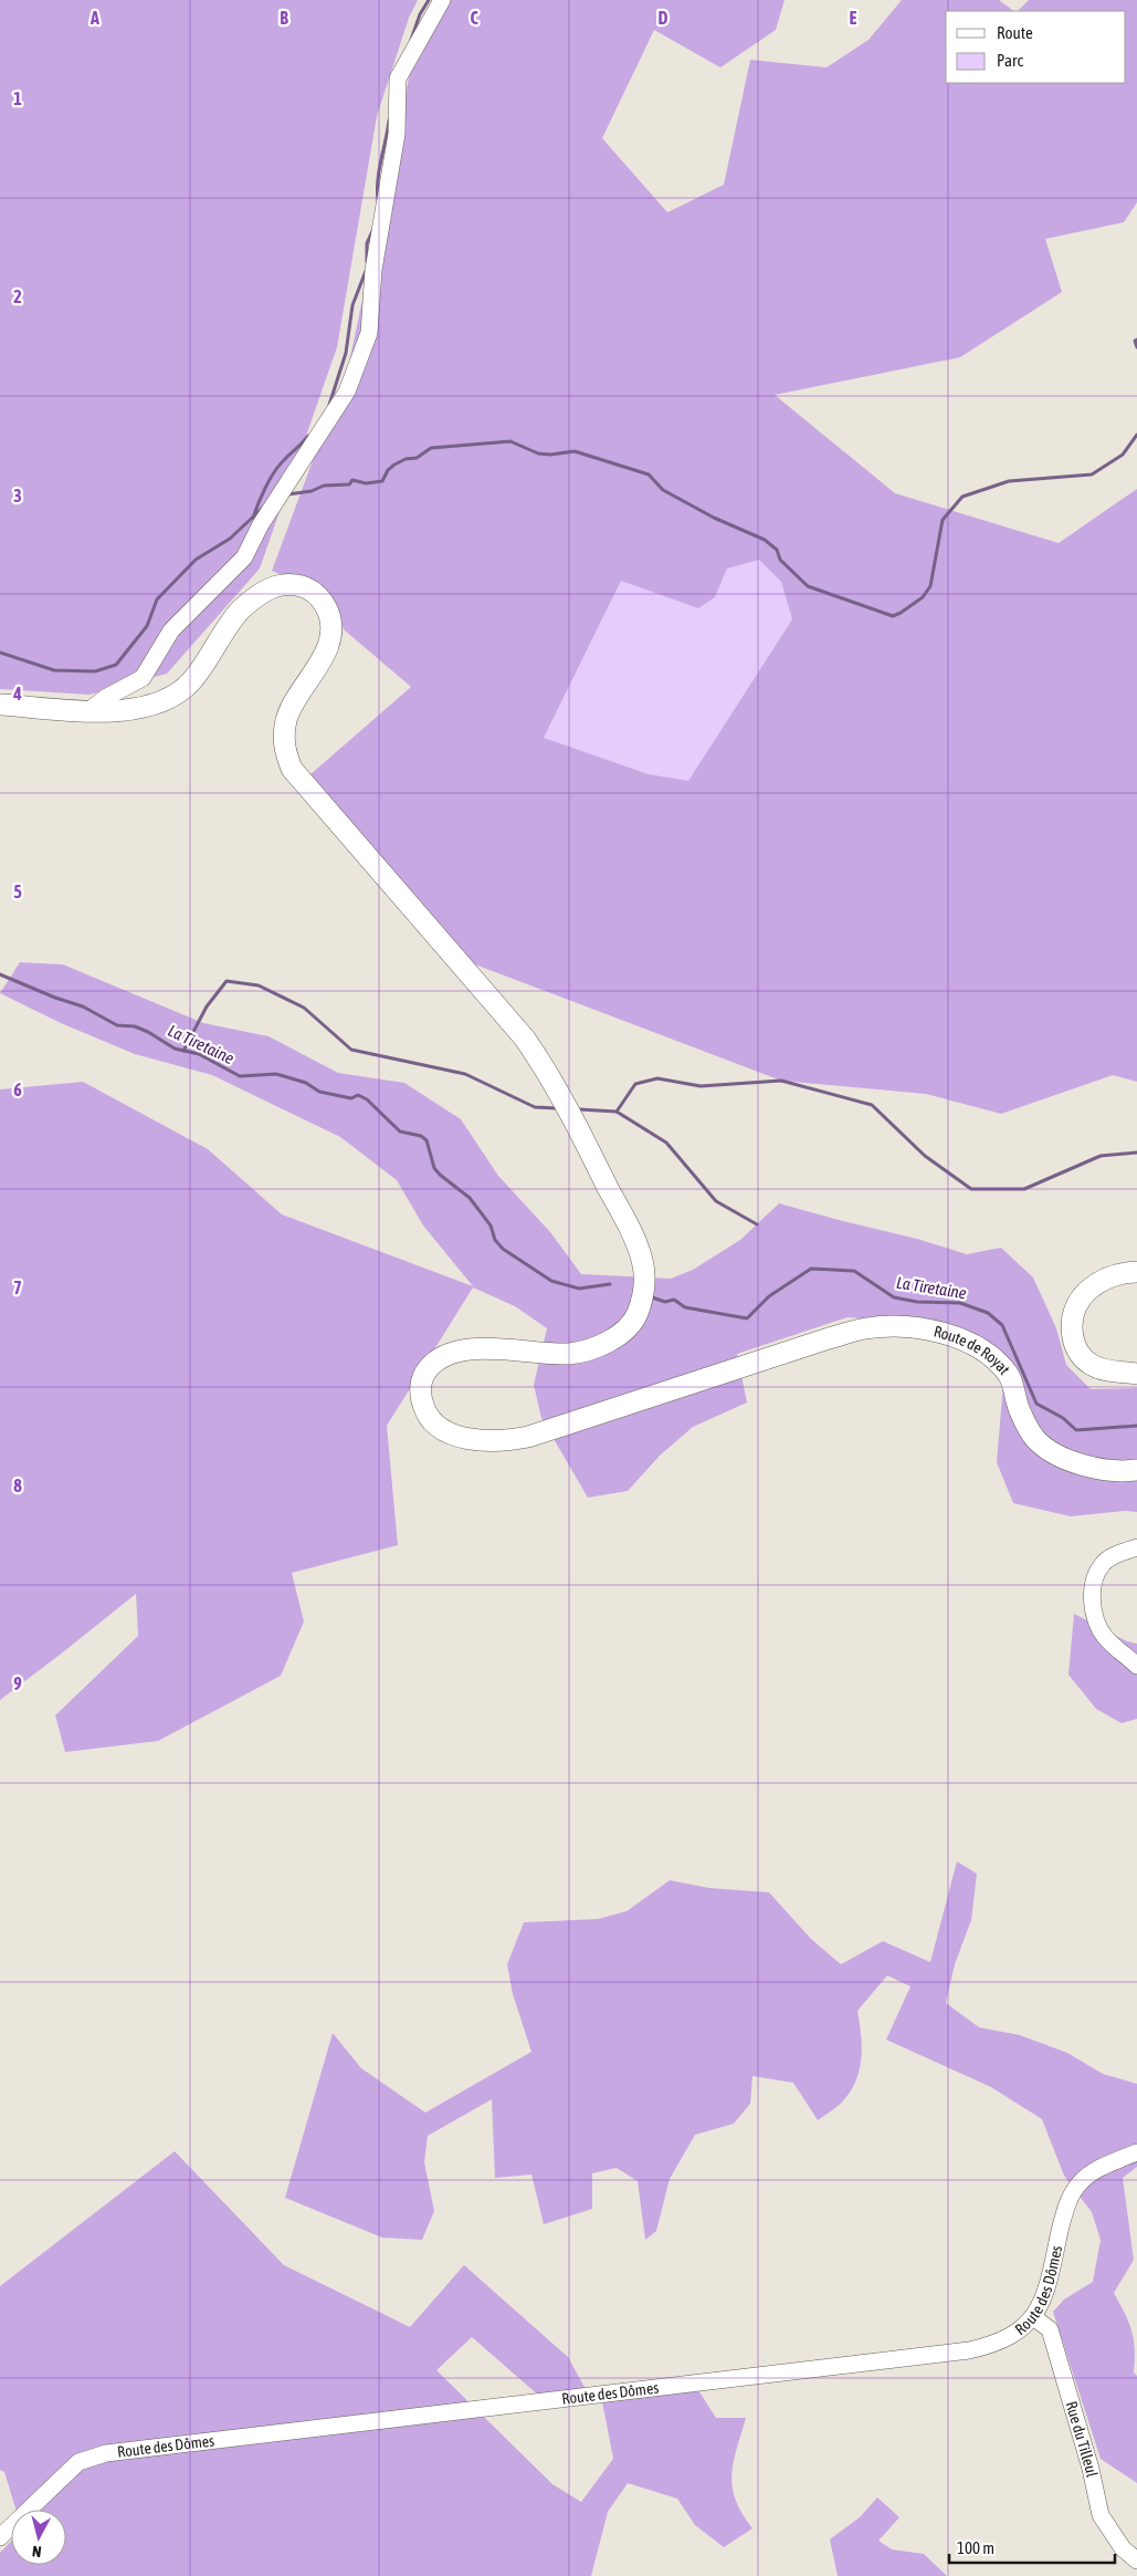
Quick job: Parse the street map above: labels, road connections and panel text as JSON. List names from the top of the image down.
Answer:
{
  "streets": {
    "main road": ["Route de Royat"],
    "street": ["Route des Dômes", "Rue du Tilleul"]
  },
  "crossings": [
    ["Route des Dômes", "Rue du Tilleul"]
  ],
  "water": ["La Tiretaine"],
  "legend": ["Route", "Parc"],
  "scale_bar": "100 m",
  "north": "bottom",
  "grid": {
    "columns": [
      "A",
      "B",
      "C",
      "D",
      "E"
    ],
    "rows": [
      "1",
      "2",
      "3",
      "4",
      "5",
      "6",
      "7",
      "8",
      "9"
    ]
  }
}
